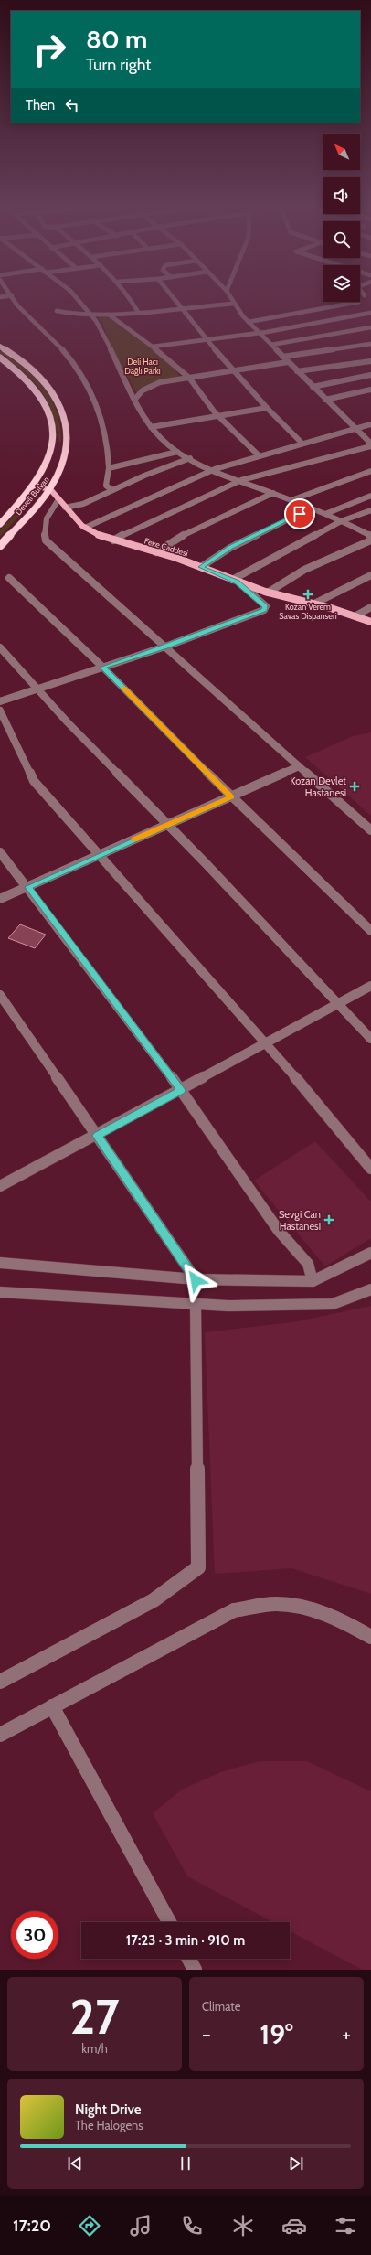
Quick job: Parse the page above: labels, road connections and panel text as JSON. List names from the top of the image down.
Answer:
{
  "streets": {
    "highway": ["Develi Bulvarı"],
    "main road": ["Feke Caddesi"]
  },
  "crossings": [
    ["Develi Bulvarı", "Feke Caddesi"]
  ],
  "parks": ["Deli Hacı Dağlı Parkı"],
  "places": {
    "health": ["Kozan Verem Savas Dispanseri", "Kozan Devlet Hastanesi", "Sevgi Can Hastanesi"]
  },
  "north": "top left",
  "page": {
    "turn": ["80 m", "Turn right"],
    "then": "Then",
    "limit": "30",
    "trip": "17:23 · 3 min · 910 m",
    "tile": [
      ["27", "km/h"],
      "Climate"
    ],
    "heat": ["−", "19°", "+"],
    "song": ["Night Drive", "The Halogens"],
    "tabs": "17:20"
  }
}
